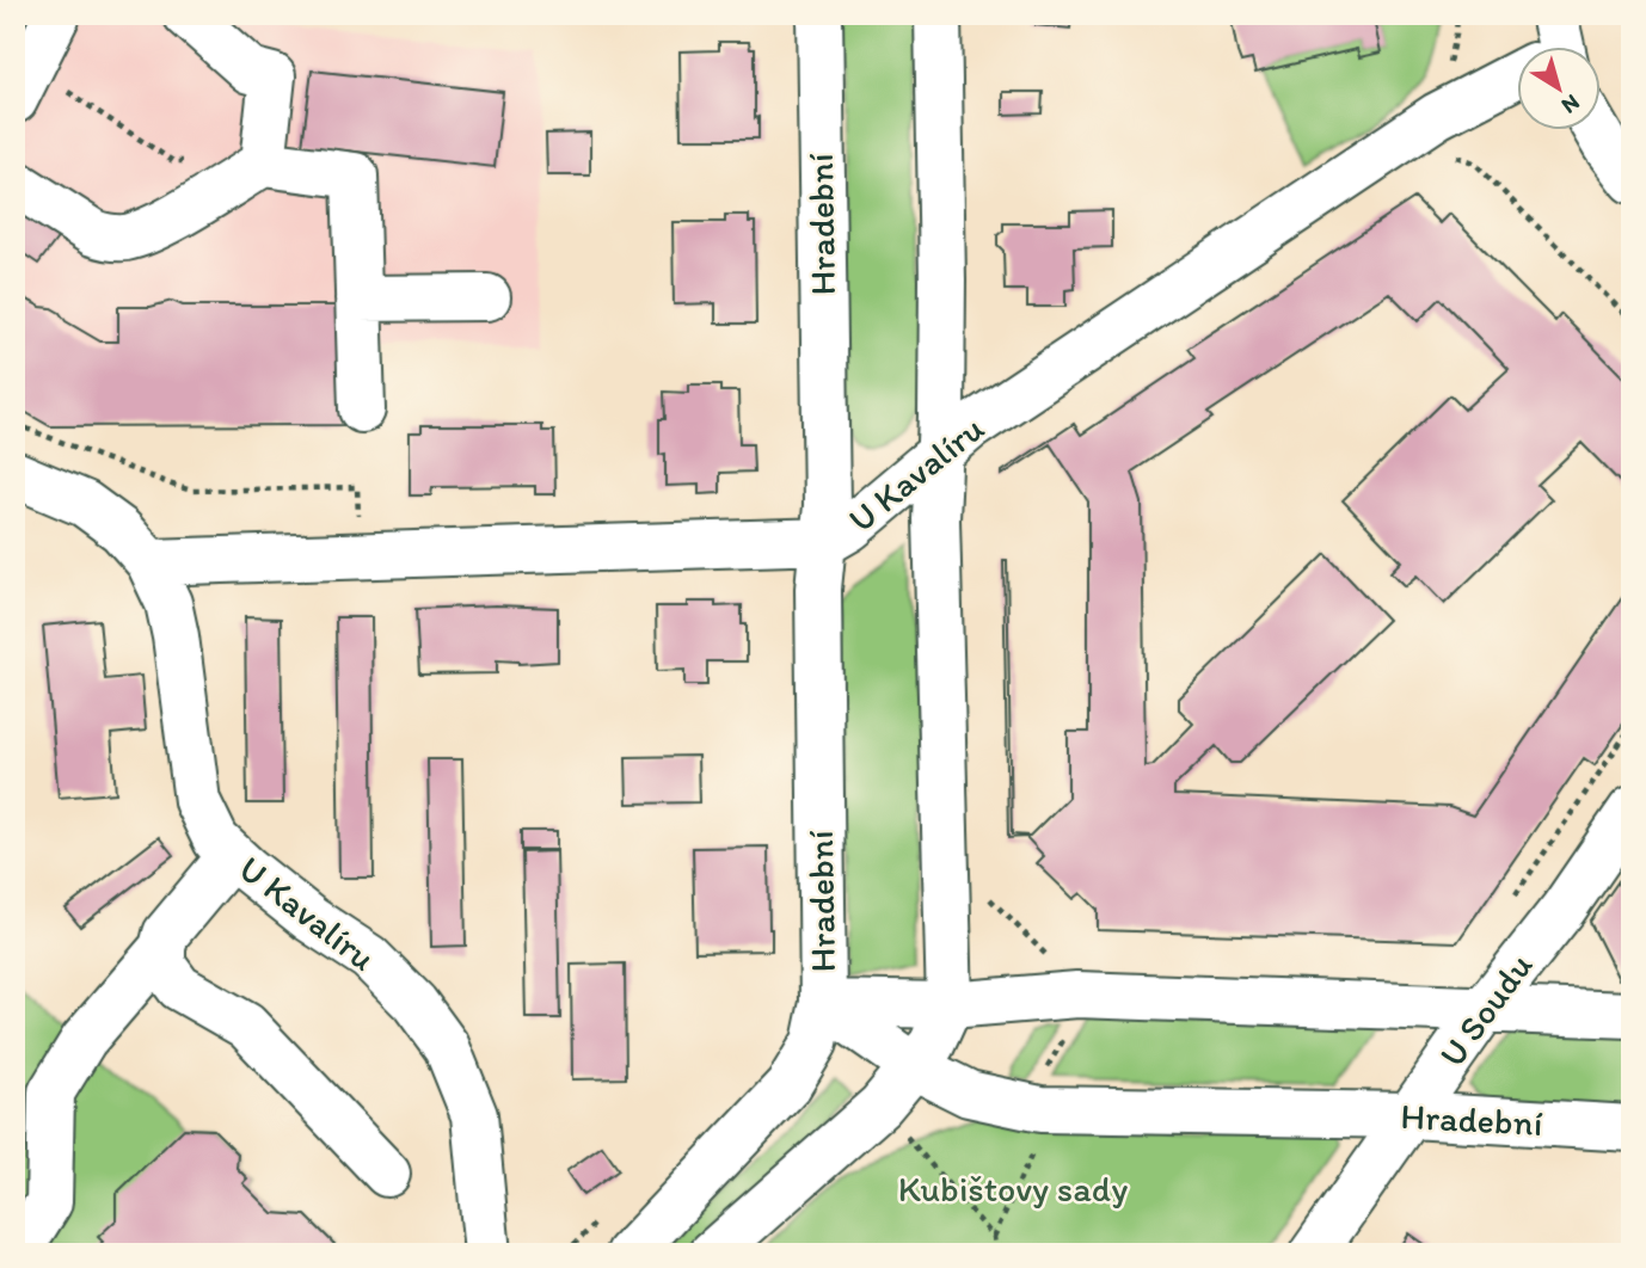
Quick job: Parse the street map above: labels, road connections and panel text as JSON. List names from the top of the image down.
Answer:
{
  "streets": {
    "street": ["Hradební", "U Kavalíru", "U Soudu"]
  },
  "crossings": [
    ["Hradební", "U Kavalíru"],
    ["Hradební", "U Soudu"]
  ],
  "parks": ["Kubištovy sady"],
  "north": "bottom right"
}
